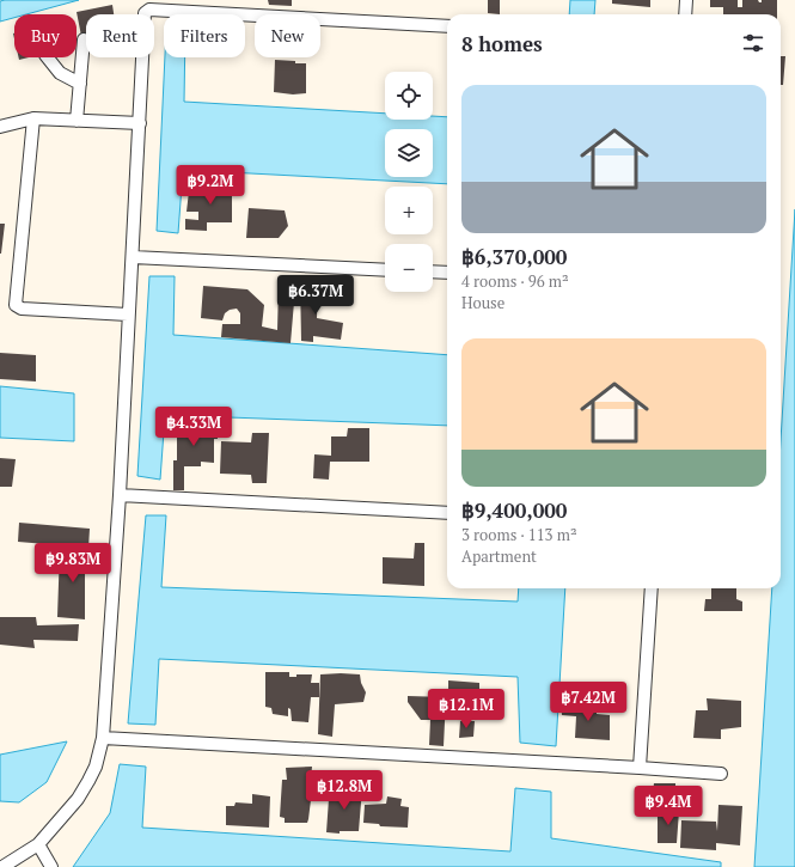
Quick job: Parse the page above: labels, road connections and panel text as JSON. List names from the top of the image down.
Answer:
{
  "page": {
    "chip": [
      "Buy",
      "Rent",
      "Filters",
      "New"
    ],
    "heading": "8 homes",
    "map_buttons": ["+", "−"],
    "list": [
      {
        "name": "฿6,370,000",
        "note": "4 rooms · 96 m² · House"
      },
      {
        "name": "฿9,400,000",
        "note": "3 rooms · 113 m² · Apartment"
      }
    ],
    "price": [
      "฿9.2M",
      "฿6.37M",
      "฿4.33M",
      "฿9.83M",
      "฿7.42M",
      "฿12.1M",
      "฿12.8M",
      "฿9.4M"
    ]
  }
}
